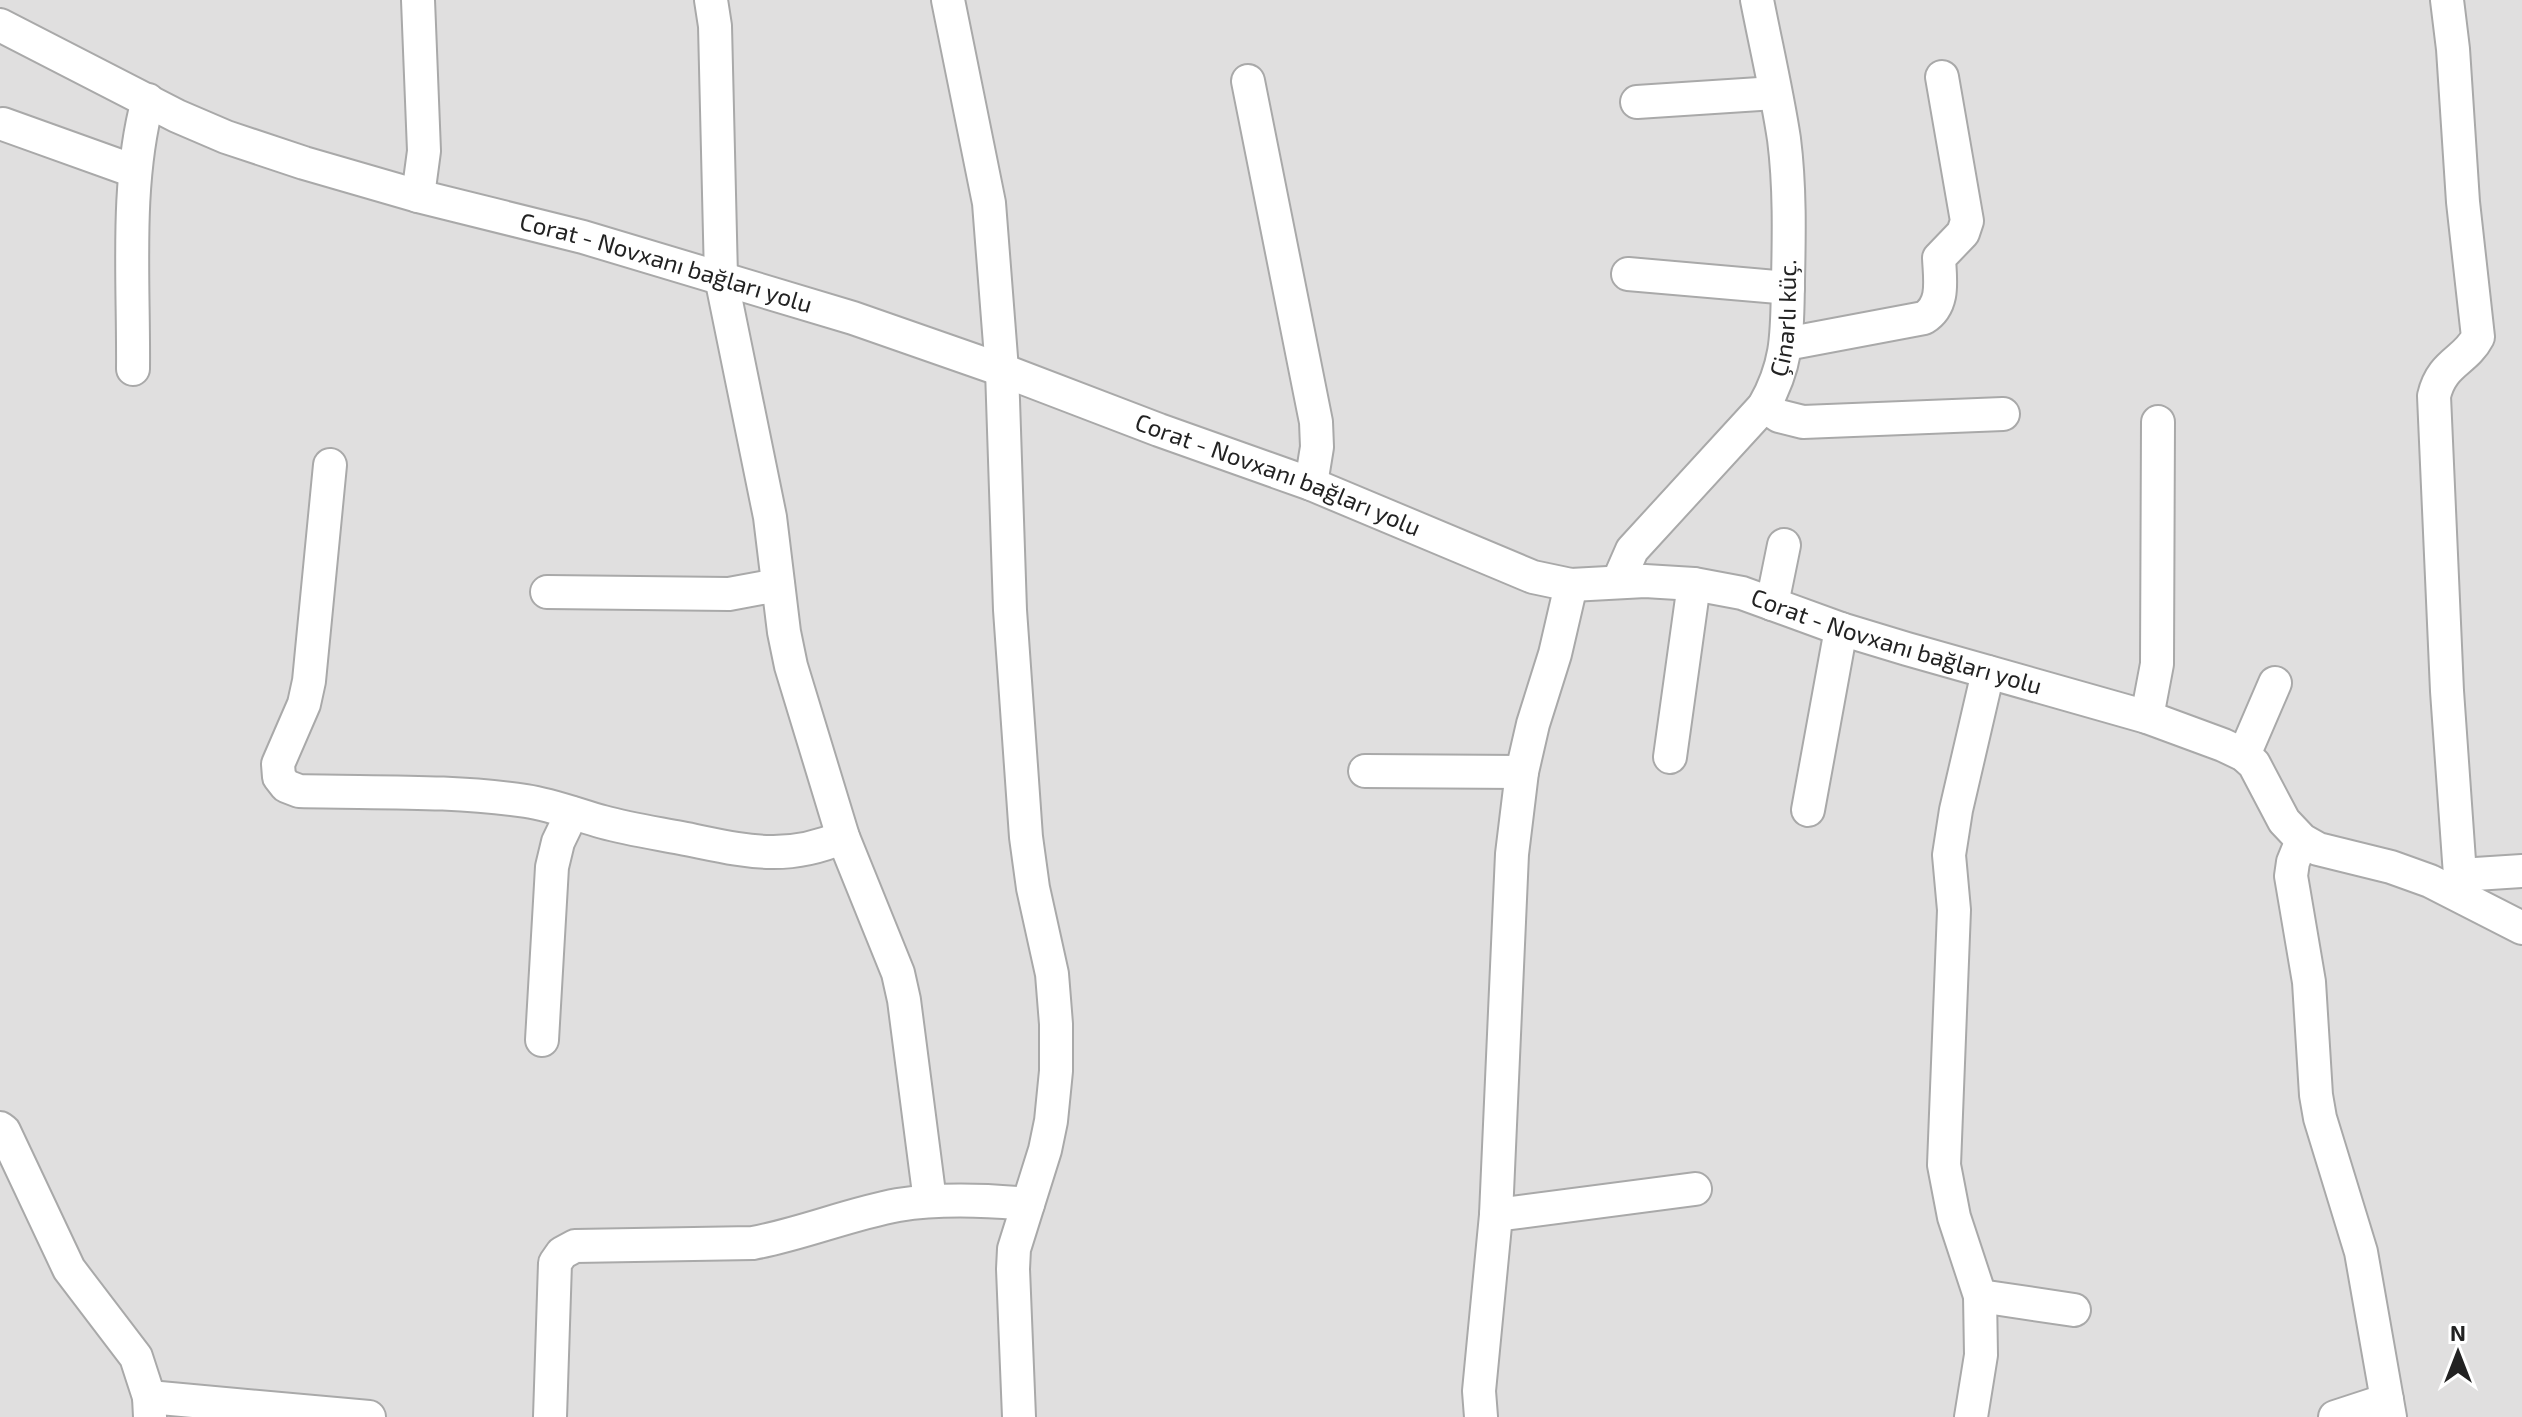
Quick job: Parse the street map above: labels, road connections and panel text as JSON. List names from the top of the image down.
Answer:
{
  "streets": {
    "street": ["Corat - Novxanı bağları yolu", "Çinarlı küç."]
  },
  "crossings": [
    ["Corat - Novxanı bağları yolu", "Çinarlı küç."]
  ],
  "north": "top"
}
